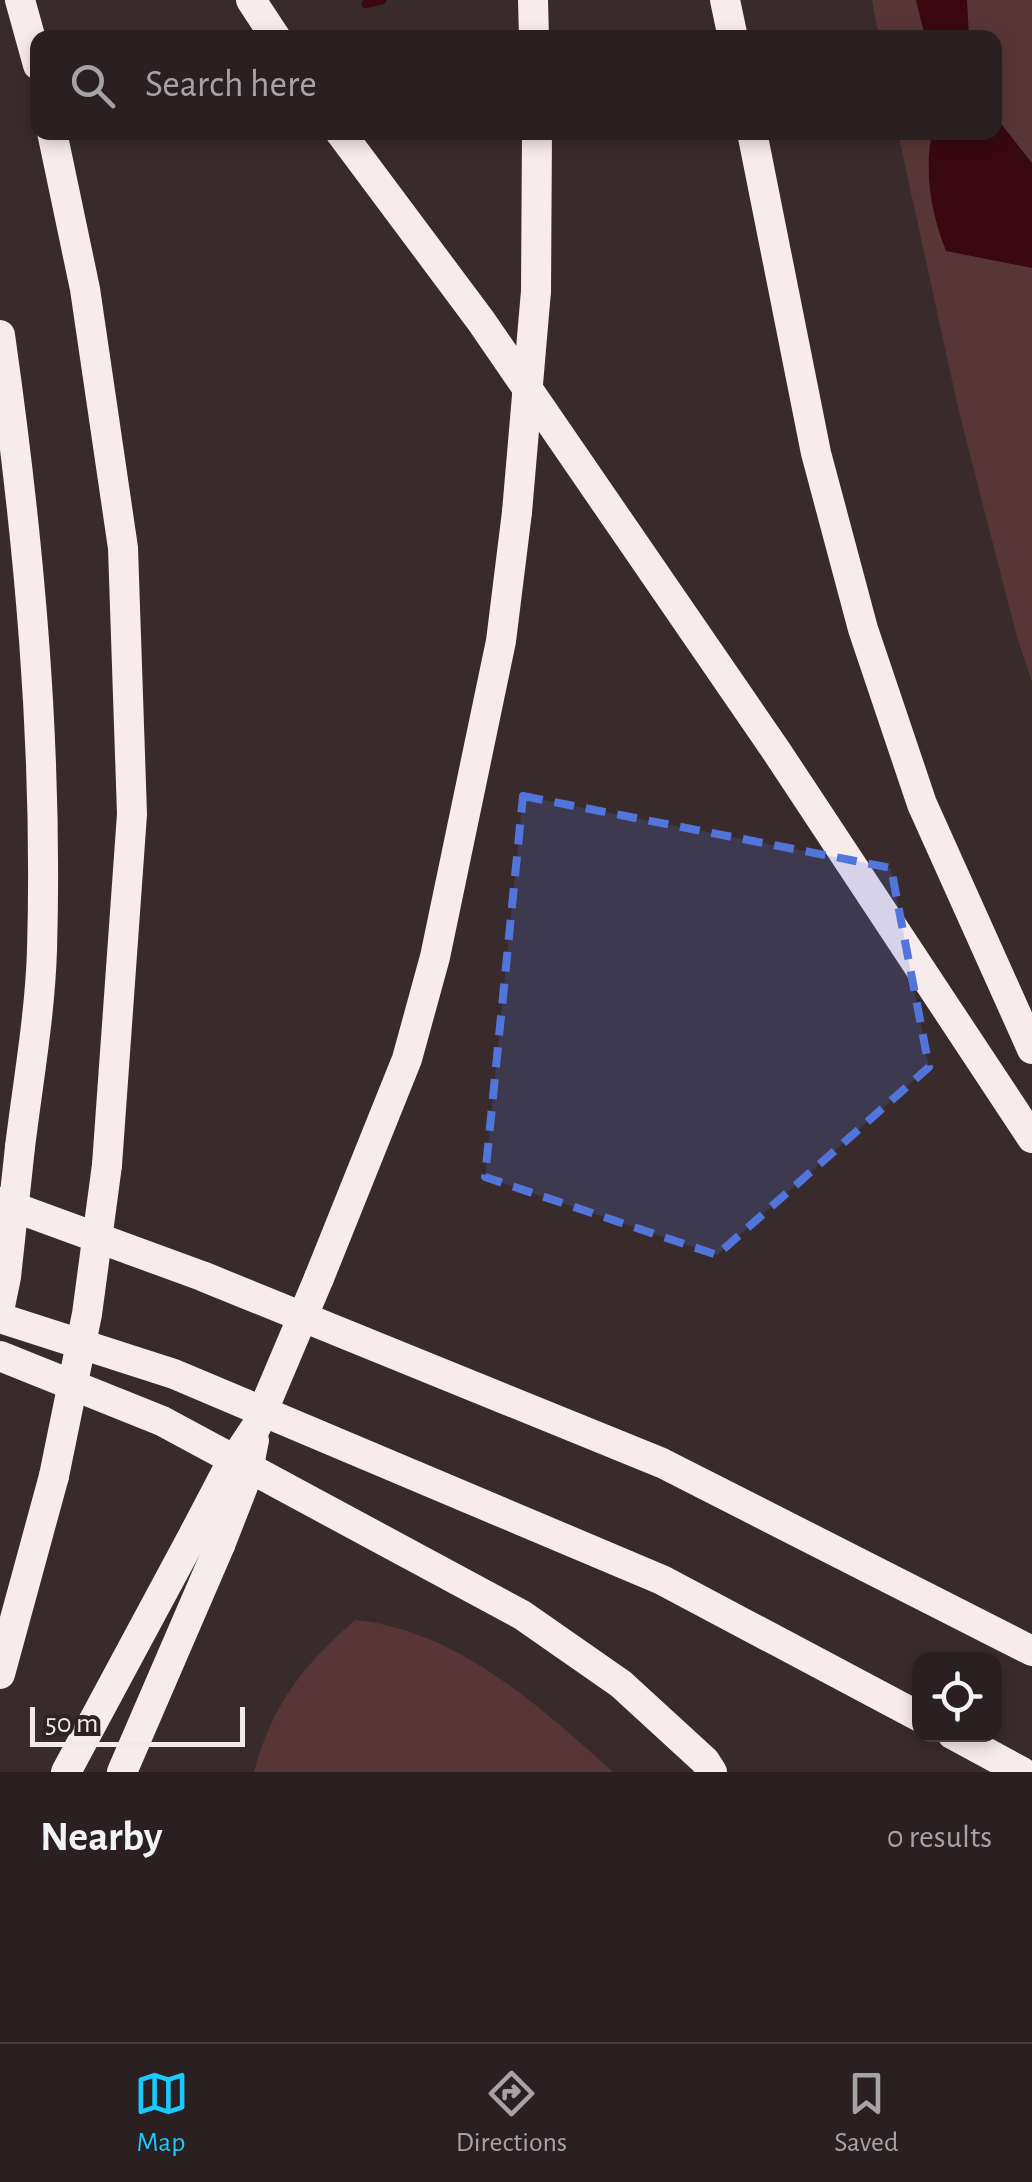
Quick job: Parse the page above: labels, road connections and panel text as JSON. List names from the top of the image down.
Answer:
{
  "scale_bar": "50 m",
  "page": {
    "search": "Search here",
    "scale": "50 m",
    "heading": ["Nearby", "0 results"],
    "nav": ["Map", "Directions", "Saved"]
  }
}
